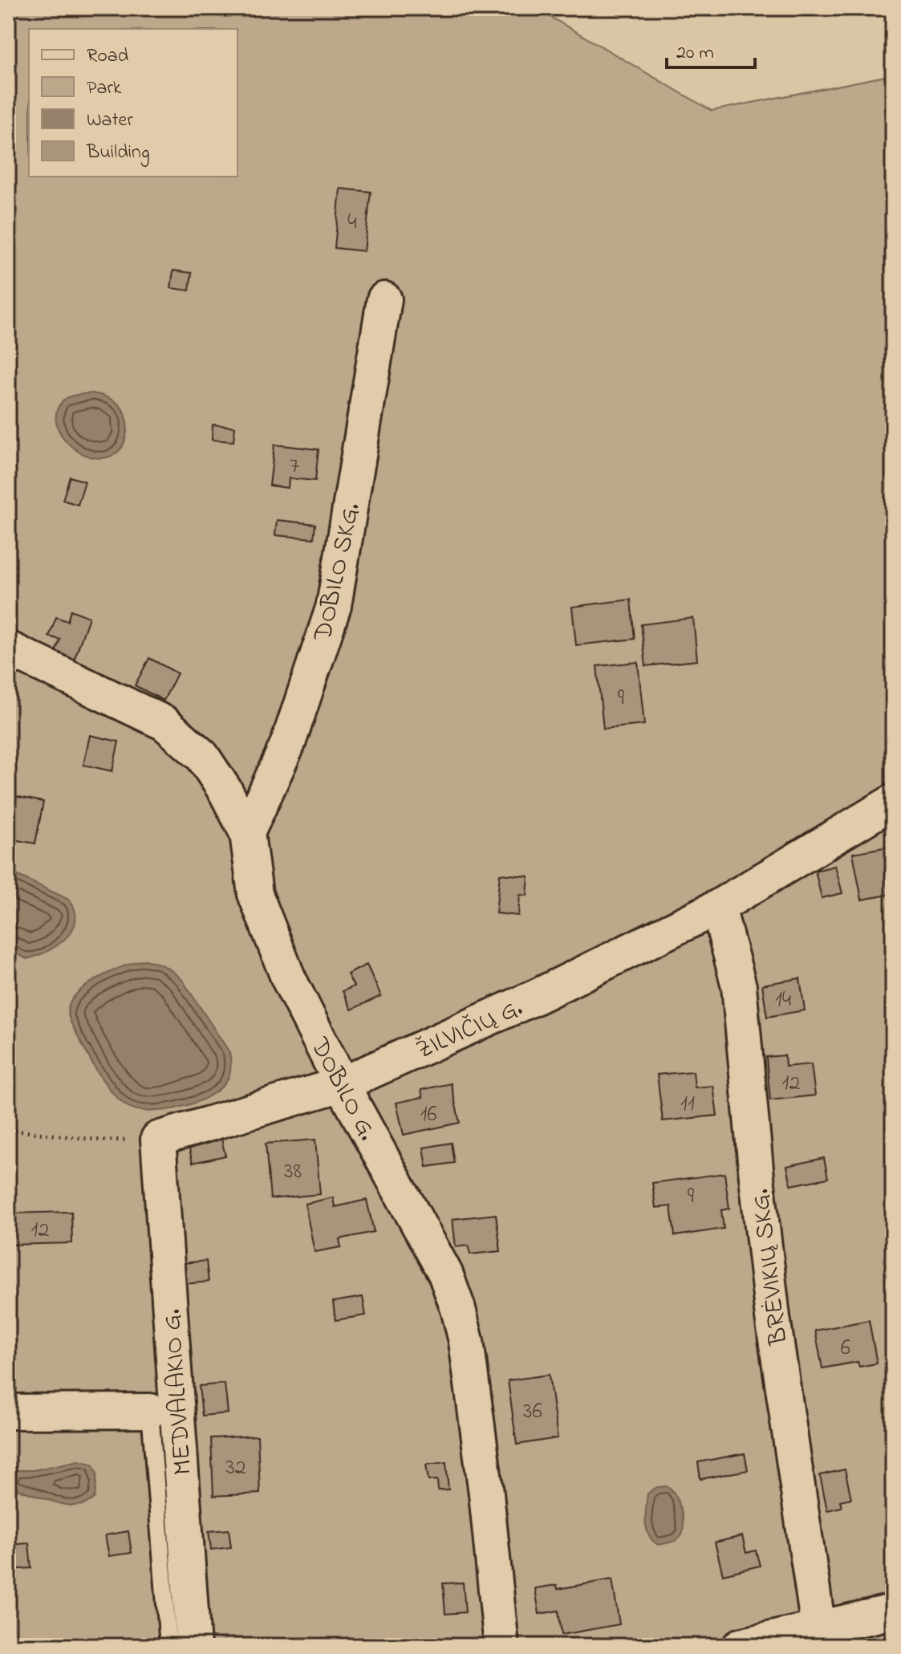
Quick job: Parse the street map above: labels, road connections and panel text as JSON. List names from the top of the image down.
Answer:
{
  "streets": {
    "street": [
      "DOBILO SKG.",
      "ŽILVIČIŲ G.",
      "DOBILO G.",
      "BRĖVIKIŲ SKG.",
      "MEDVALAKIO G."
    ]
  },
  "crossings": [
    ["DOBILO SKG.", "DOBILO G."],
    ["ŽILVIČIŲ G.", "DOBILO G."],
    ["ŽILVIČIŲ G.", "BRĖVIKIŲ SKG."],
    ["ŽILVIČIŲ G.", "MEDVALAKIO G."]
  ],
  "house_numbers": [
    "4",
    "7",
    "9",
    "14",
    "12",
    "11",
    "16",
    "38",
    "9",
    "12",
    "6",
    "36",
    "32"
  ],
  "legend": [
    "Road",
    "Park",
    "Water",
    "Building"
  ],
  "scale_bar": "20 m"
}
